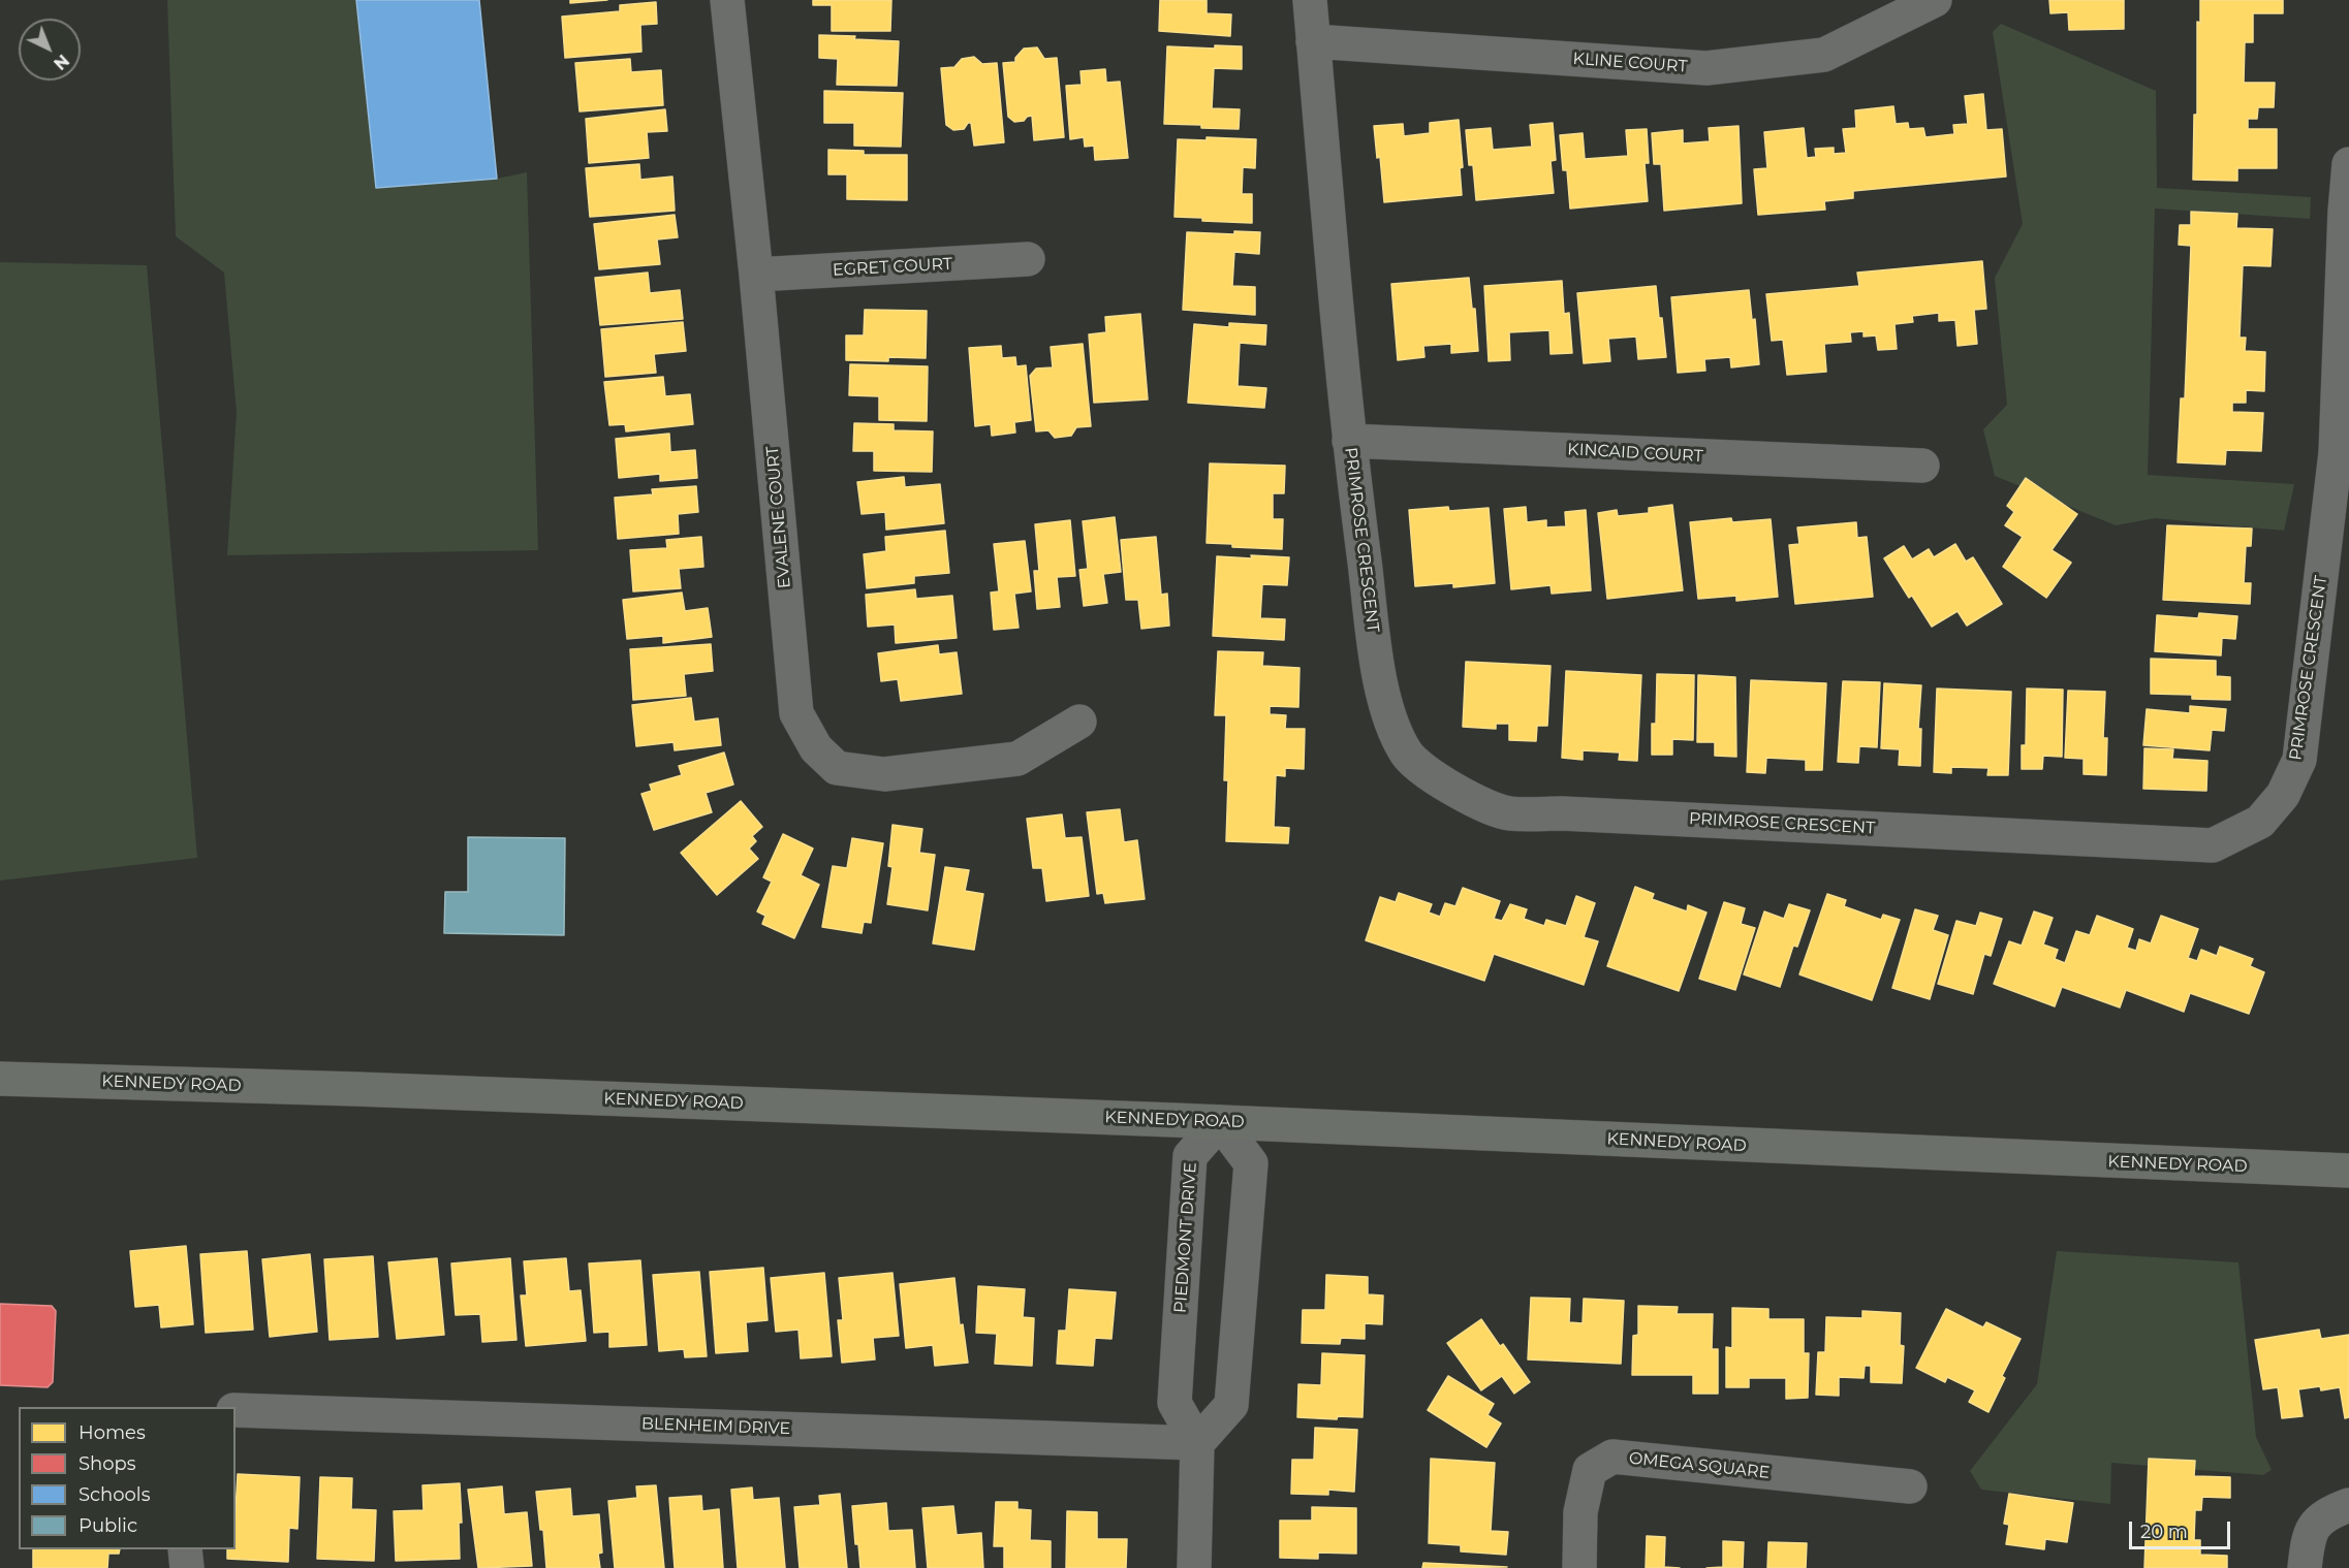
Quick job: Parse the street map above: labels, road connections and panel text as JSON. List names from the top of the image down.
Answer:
{
  "streets": {
    "main road": ["KENNEDY ROAD"],
    "street": [
      "KLINE COURT",
      "EGRET COURT",
      "KINCAID COURT",
      "EVALENE COURT",
      "PRIMROSE CRESCENT",
      "PIEDMONT DRIVE",
      "BLENHEIM DRIVE",
      "OMEGA SQUARE"
    ]
  },
  "crossings": [
    ["KLINE COURT", "PRIMROSE CRESCENT"],
    ["EGRET COURT", "EVALENE COURT"],
    ["KINCAID COURT", "PRIMROSE CRESCENT"],
    ["KENNEDY ROAD", "PIEDMONT DRIVE"],
    ["PIEDMONT DRIVE", "BLENHEIM DRIVE"]
  ],
  "legend": [
    "Homes",
    "Shops",
    "Schools",
    "Public"
  ],
  "scale_bar": "20 m",
  "north": "bottom right"
}
